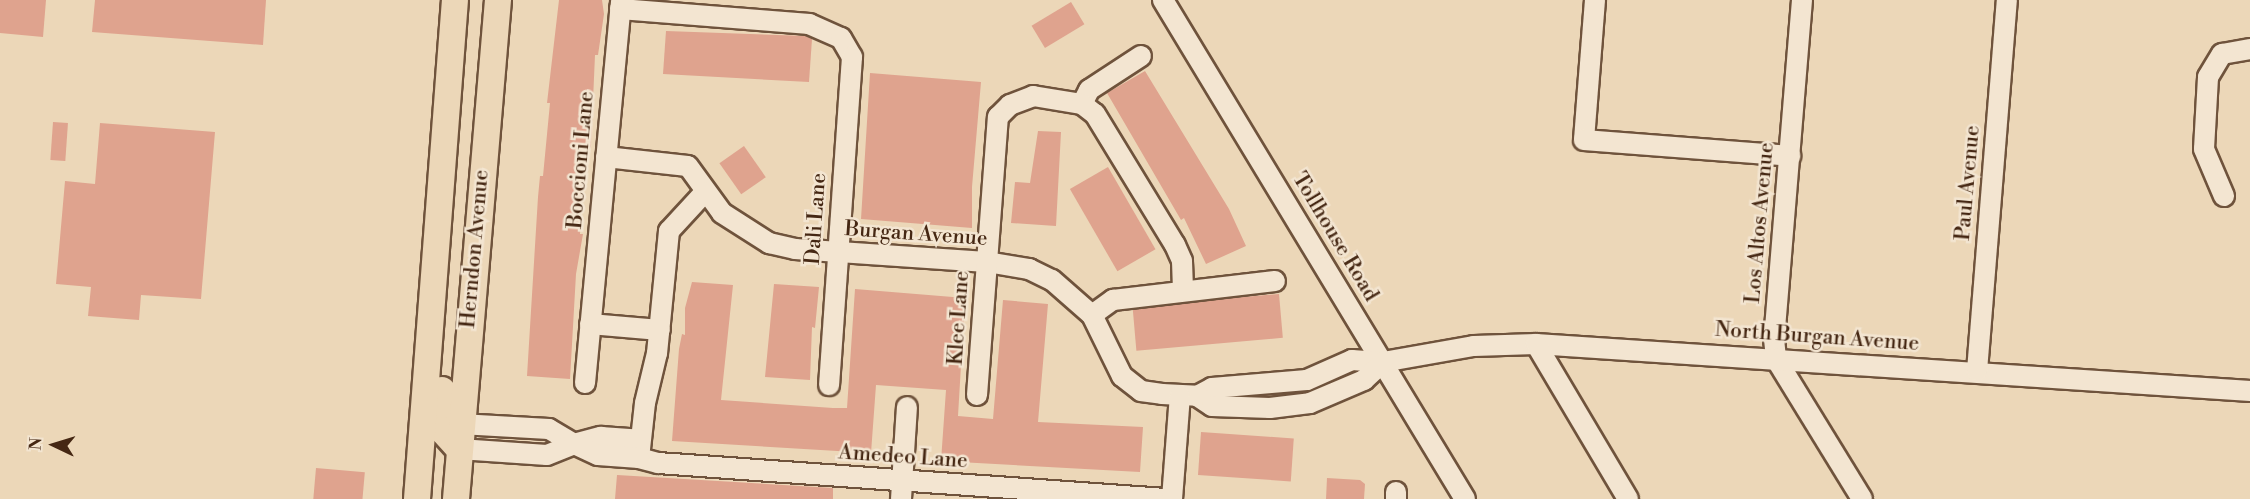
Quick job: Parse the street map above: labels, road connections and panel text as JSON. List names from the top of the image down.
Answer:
{
  "streets": {
    "main road": ["Herndon Avenue"],
    "street": [
      "Boccioni Lane",
      "Paul Avenue",
      "Dali Lane",
      "Los Altos Avenue",
      "Burgan Avenue",
      "Tollhouse Road",
      "Klee Lane",
      "North Burgan Avenue",
      "Amedeo Lane"
    ]
  },
  "crossings": [
    ["Boccioni Lane", "Dali Lane"],
    ["Boccioni Lane", "Burgan Avenue"],
    ["Paul Avenue", "North Burgan Avenue"],
    ["Dali Lane", "Burgan Avenue"],
    ["Los Altos Avenue", "North Burgan Avenue"],
    ["Burgan Avenue", "Tollhouse Road"],
    ["Burgan Avenue", "Klee Lane"],
    ["Burgan Avenue", "North Burgan Avenue"],
    ["Tollhouse Road", "North Burgan Avenue"],
    ["Herndon Avenue", "Amedeo Lane"]
  ],
  "north": "left"
}
